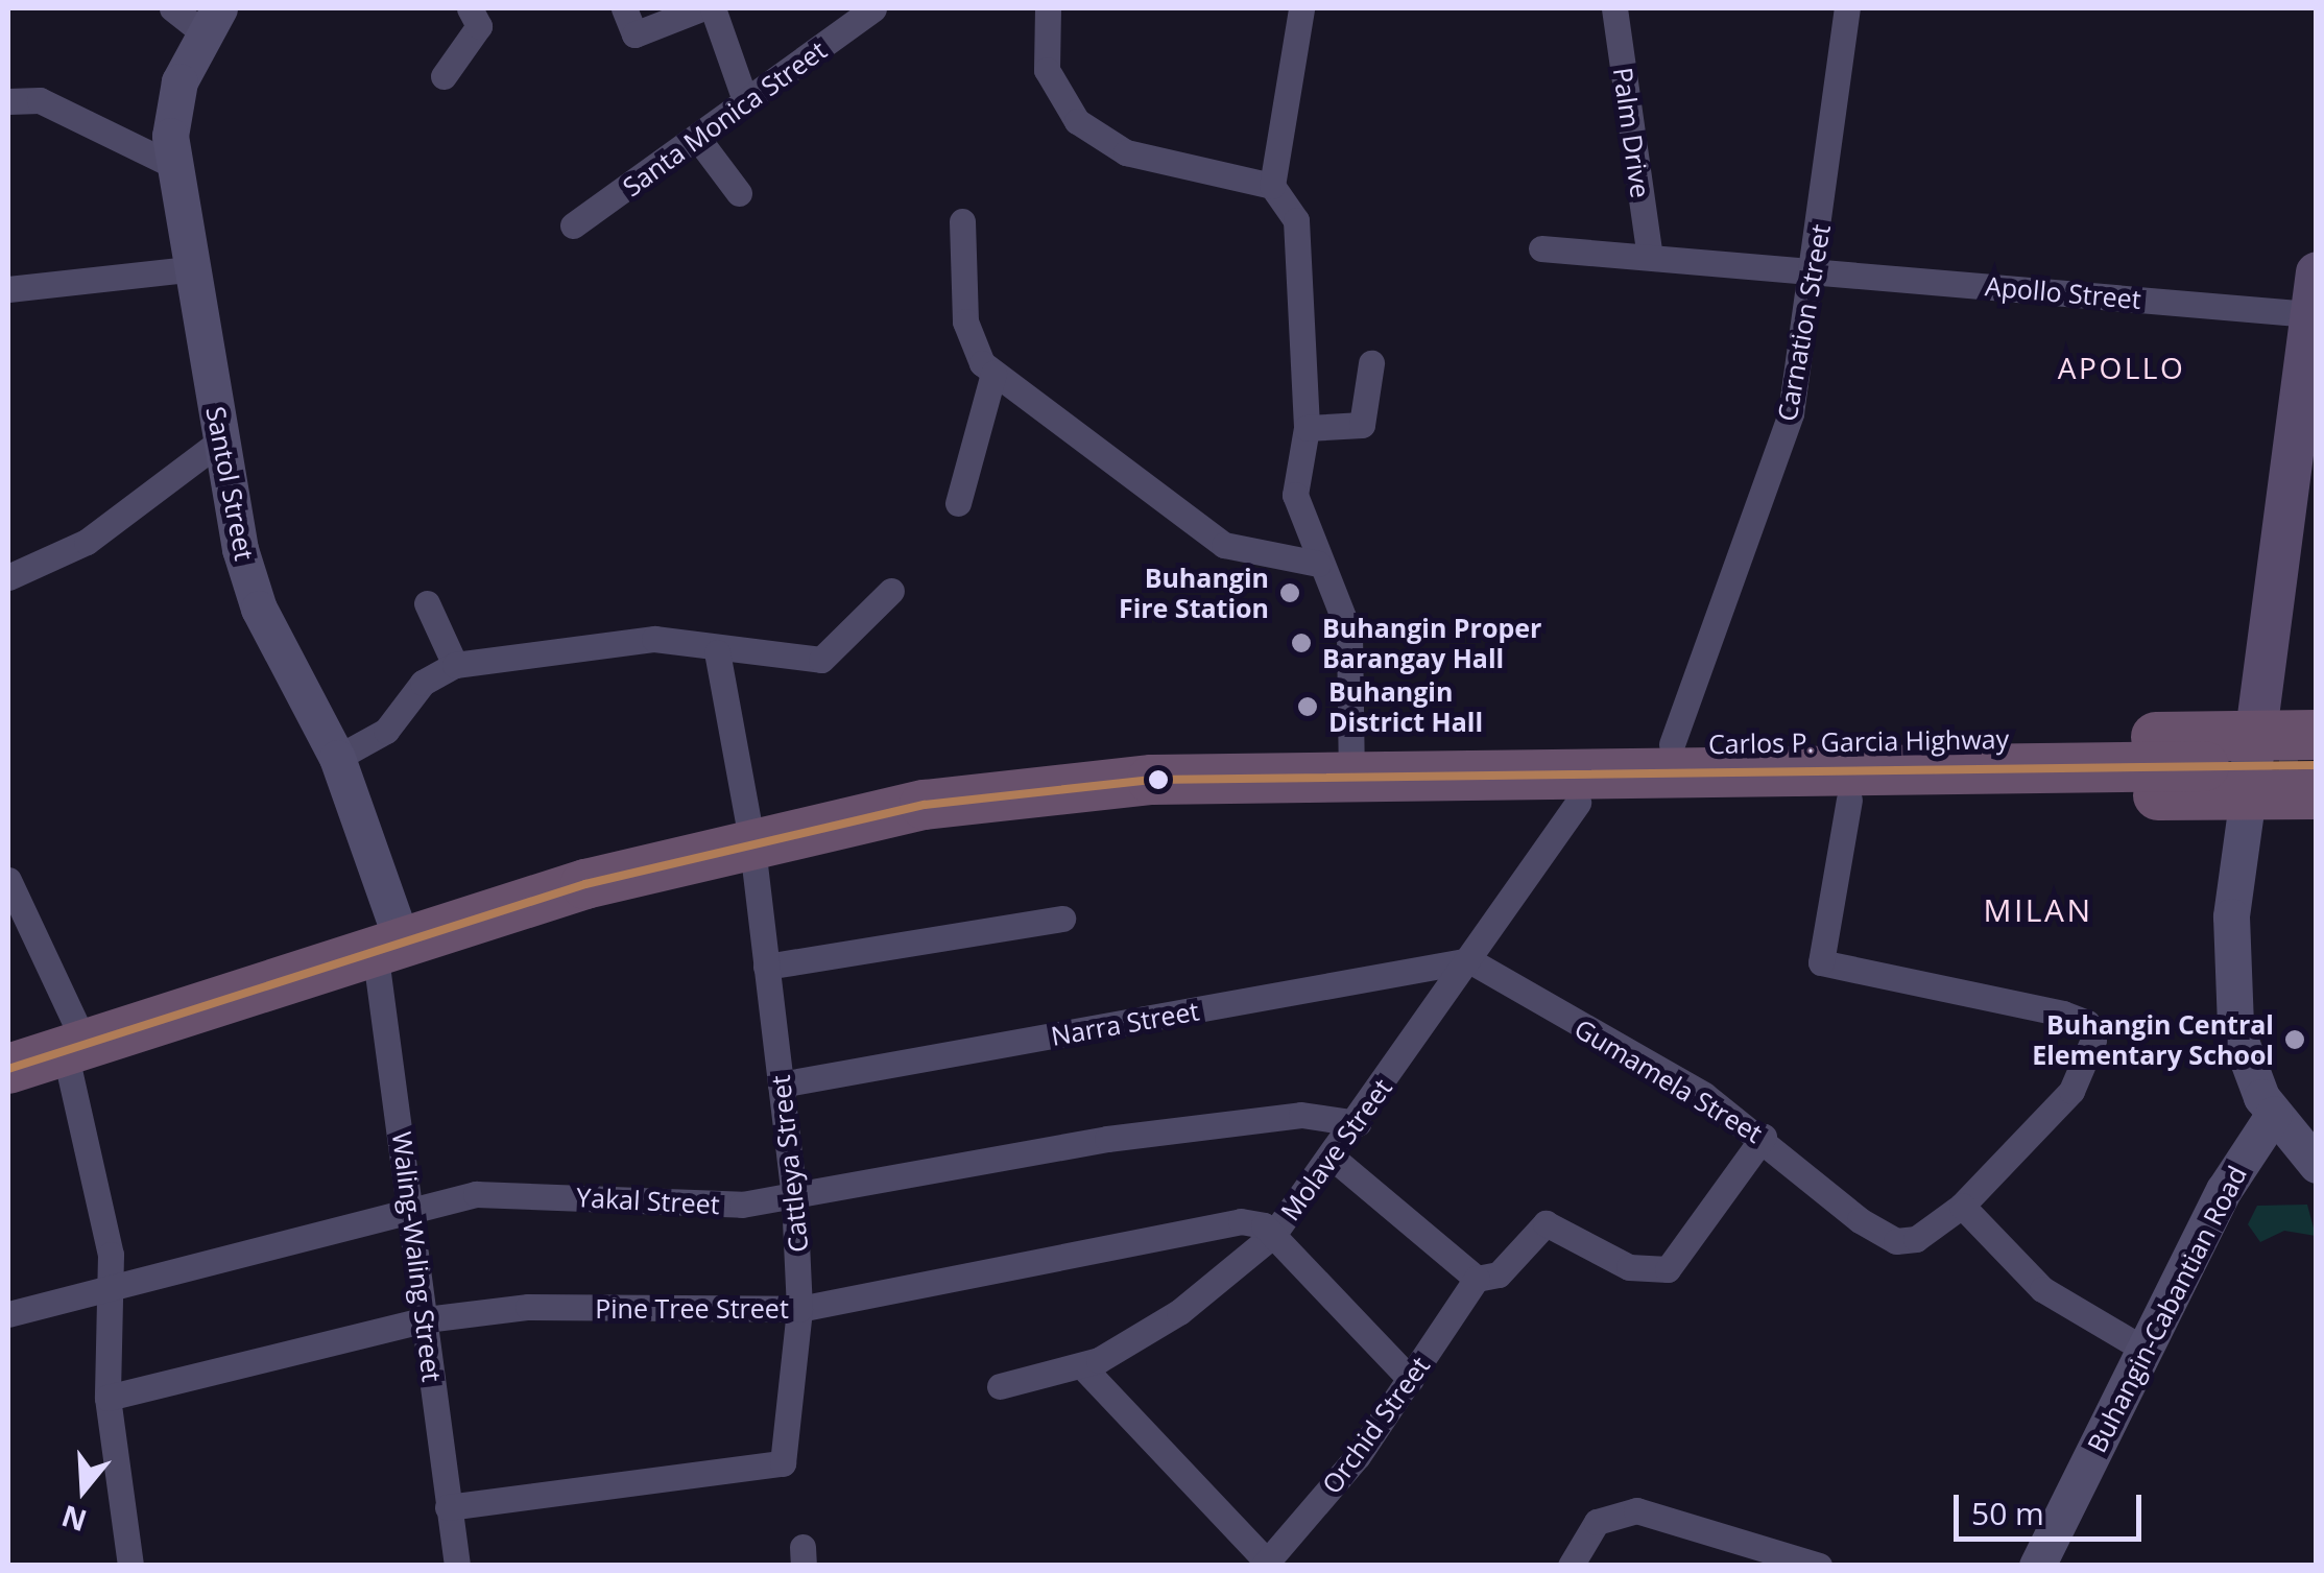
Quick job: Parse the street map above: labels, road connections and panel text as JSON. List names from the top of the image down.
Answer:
{
  "streets": {
    "highway": ["Carlos P. Garcia Highway"],
    "main road": ["Santol Street", "Buhangin-Cabantian Road"],
    "street": [
      "Santa Monica Street",
      "Palm Drive",
      "Apollo Street",
      "Carnation Street",
      "Narra Street",
      "Gumamela Street",
      "Molave Street",
      "Cattleya Street",
      "Yakal Street",
      "Waling-Waling Street",
      "Pine Tree Street",
      "Orchid Street"
    ]
  },
  "crossings": [
    ["Palm Drive", "Apollo Street"],
    ["Apollo Street", "Carnation Street"],
    ["Carnation Street", "Carlos P. Garcia Highway"],
    ["Santol Street", "Carlos P. Garcia Highway"],
    ["Santol Street", "Waling-Waling Street"],
    ["Carlos P. Garcia Highway", "Gumamela Street"],
    ["Carlos P. Garcia Highway", "Molave Street"],
    ["Carlos P. Garcia Highway", "Cattleya Street"],
    ["Carlos P. Garcia Highway", "Waling-Waling Street"],
    ["Narra Street", "Gumamela Street"],
    ["Narra Street", "Molave Street"],
    ["Narra Street", "Cattleya Street"],
    ["Gumamela Street", "Molave Street"],
    ["Molave Street", "Yakal Street"],
    ["Molave Street", "Pine Tree Street"],
    ["Cattleya Street", "Yakal Street"],
    ["Cattleya Street", "Waling-Waling Street"],
    ["Cattleya Street", "Pine Tree Street"],
    ["Yakal Street", "Waling-Waling Street"],
    ["Waling-Waling Street", "Pine Tree Street"]
  ],
  "districts": ["APOLLO", "MILAN"],
  "places": [
    "Buhangin Fire Station",
    "Buhangin Proper Barangay Hall",
    "Buhangin District Hall",
    "Buhangin Central Elementary School"
  ],
  "scale_bar": "50 m",
  "north": "bottom"
}
